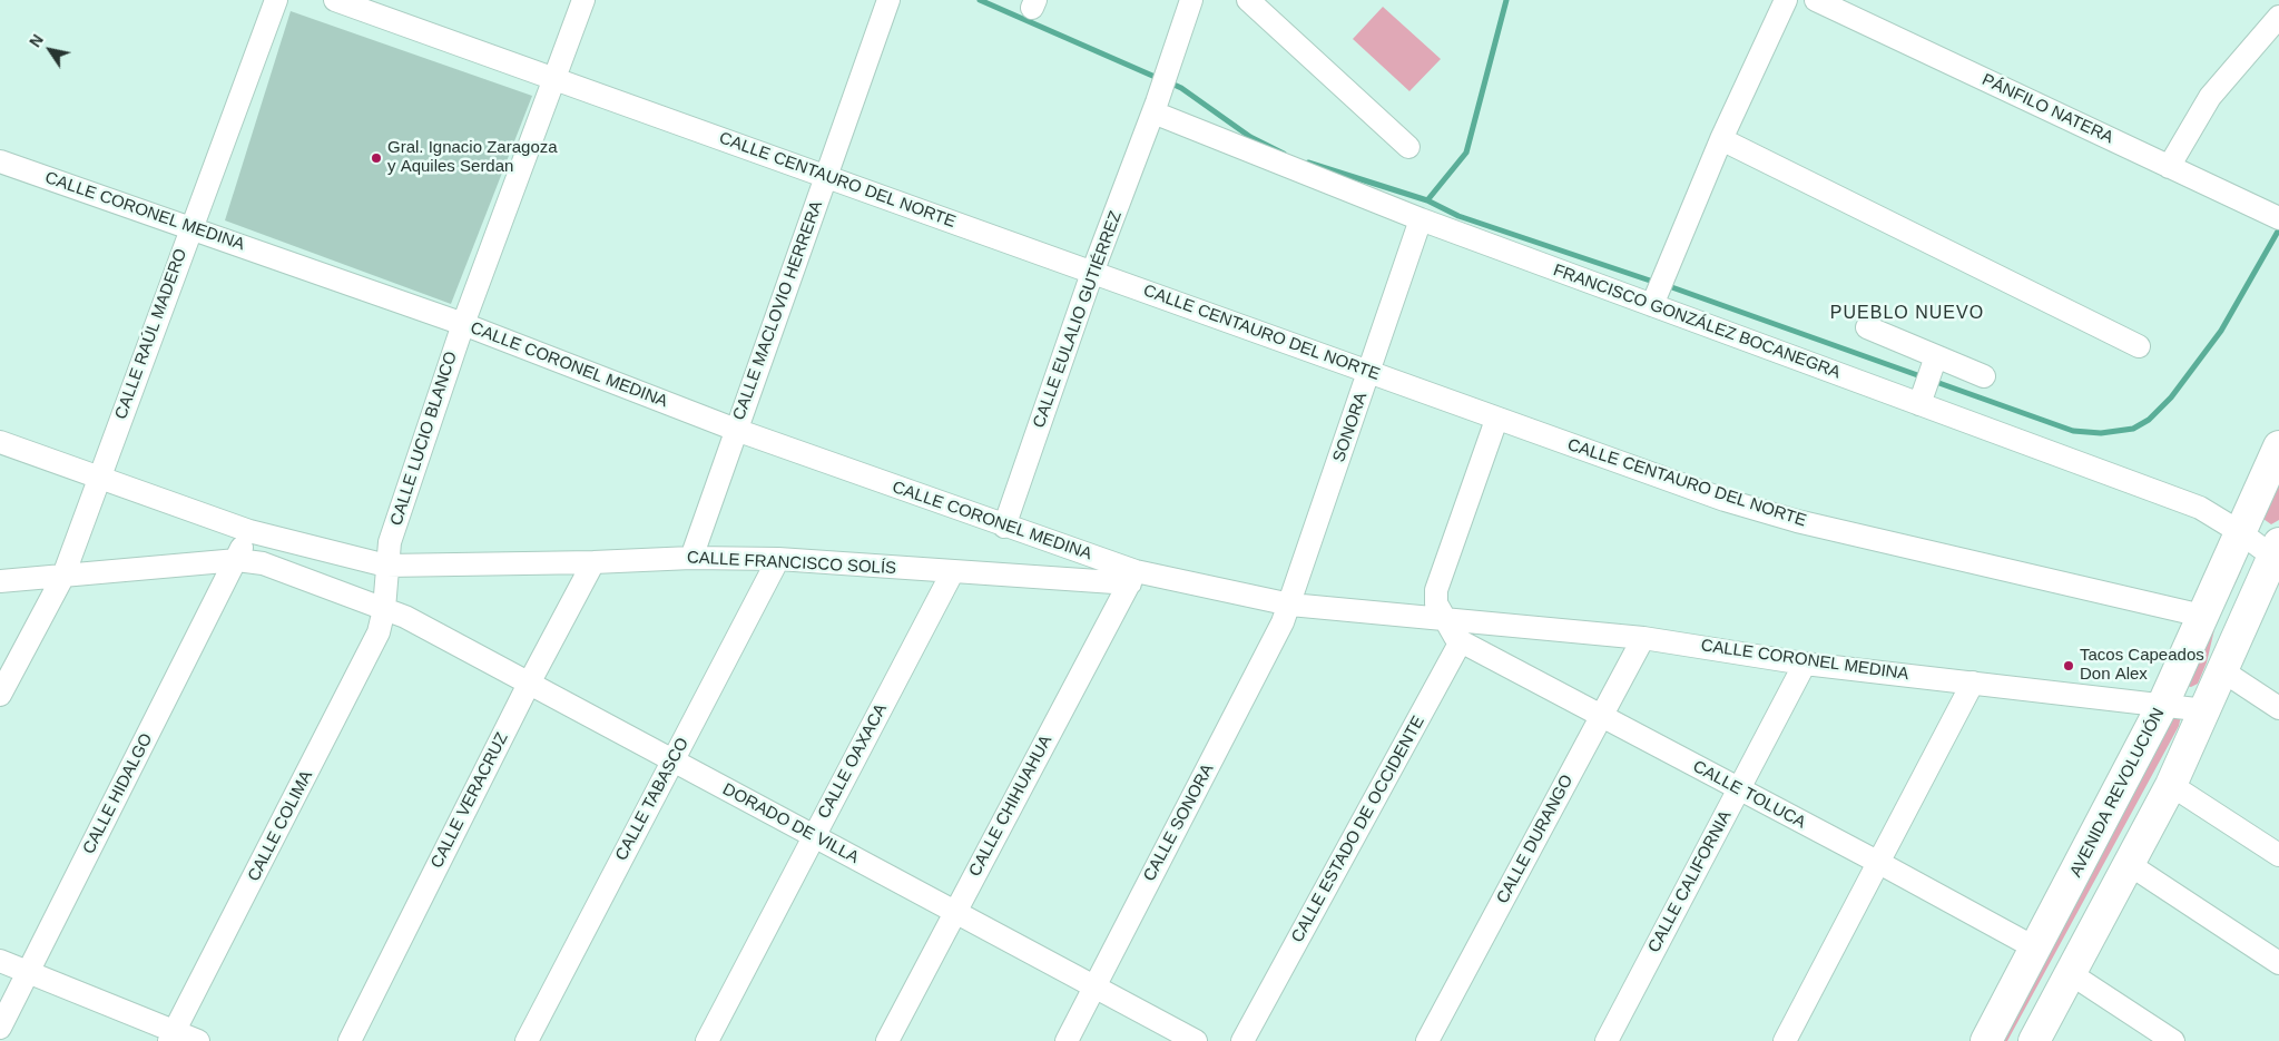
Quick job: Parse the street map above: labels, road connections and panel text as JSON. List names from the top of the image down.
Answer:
{
  "streets": {
    "street": [
      "PÁNFILO NATERA",
      "CALLE CENTAURO DEL NORTE",
      "CALLE CORONEL MEDINA",
      "CALLE MACLOVIO HERRERA",
      "CALLE EULALIO GUTIÉRREZ",
      "FRANCISCO GONZÁLEZ BOCANEGRA",
      "CALLE RAÚL MADERO",
      "SONORA",
      "CALLE LUCIO BLANCO",
      "CALLE FRANCISCO SOLÍS",
      "CALLE OAXACA",
      "AVENIDA REVOLUCIÓN",
      "CALLE HIDALGO",
      "CALLE TOLUCA",
      "CALLE TABASCO",
      "CALLE VERACRUZ",
      "CALLE CHIHUAHUA",
      "CALLE SONORA",
      "DORADO DE VILLA",
      "CALLE COLIMA",
      "CALLE ESTADO DE OCCIDENTE",
      "CALLE DURANGO",
      "CALLE CALIFORNIA"
    ]
  },
  "crossings": [
    ["CALLE CENTAURO DEL NORTE", "CALLE MACLOVIO HERRERA"],
    ["CALLE CENTAURO DEL NORTE", "CALLE EULALIO GUTIÉRREZ"],
    ["CALLE CENTAURO DEL NORTE", "SONORA"],
    ["CALLE CENTAURO DEL NORTE", "CALLE LUCIO BLANCO"],
    ["CALLE CENTAURO DEL NORTE", "AVENIDA REVOLUCIÓN"],
    ["CALLE CORONEL MEDINA", "CALLE MACLOVIO HERRERA"],
    ["CALLE CORONEL MEDINA", "CALLE EULALIO GUTIÉRREZ"],
    ["CALLE CORONEL MEDINA", "CALLE RAÚL MADERO"],
    ["CALLE CORONEL MEDINA", "SONORA"],
    ["CALLE CORONEL MEDINA", "CALLE LUCIO BLANCO"],
    ["CALLE CORONEL MEDINA", "CALLE FRANCISCO SOLÍS"],
    ["CALLE CORONEL MEDINA", "AVENIDA REVOLUCIÓN"],
    ["CALLE CORONEL MEDINA", "CALLE CHIHUAHUA"],
    ["CALLE CORONEL MEDINA", "CALLE SONORA"],
    ["CALLE CORONEL MEDINA", "CALLE DURANGO"],
    ["CALLE CORONEL MEDINA", "CALLE CALIFORNIA"],
    ["CALLE MACLOVIO HERRERA", "CALLE FRANCISCO SOLÍS"],
    ["CALLE EULALIO GUTIÉRREZ", "FRANCISCO GONZÁLEZ BOCANEGRA"],
    ["FRANCISCO GONZÁLEZ BOCANEGRA", "SONORA"],
    ["FRANCISCO GONZÁLEZ BOCANEGRA", "AVENIDA REVOLUCIÓN"],
    ["CALLE RAÚL MADERO", "CALLE FRANCISCO SOLÍS"],
    ["SONORA", "CALLE SONORA"],
    ["CALLE LUCIO BLANCO", "CALLE FRANCISCO SOLÍS"],
    ["CALLE LUCIO BLANCO", "DORADO DE VILLA"],
    ["CALLE LUCIO BLANCO", "CALLE COLIMA"],
    ["CALLE FRANCISCO SOLÍS", "CALLE OAXACA"],
    ["CALLE FRANCISCO SOLÍS", "CALLE HIDALGO"],
    ["CALLE FRANCISCO SOLÍS", "CALLE TABASCO"],
    ["CALLE FRANCISCO SOLÍS", "CALLE VERACRUZ"],
    ["CALLE FRANCISCO SOLÍS", "CALLE CHIHUAHUA"],
    ["CALLE OAXACA", "DORADO DE VILLA"],
    ["AVENIDA REVOLUCIÓN", "CALLE TOLUCA"],
    ["CALLE TOLUCA", "CALLE ESTADO DE OCCIDENTE"],
    ["CALLE TOLUCA", "CALLE DURANGO"],
    ["CALLE TOLUCA", "CALLE CALIFORNIA"],
    ["CALLE TABASCO", "DORADO DE VILLA"],
    ["CALLE VERACRUZ", "DORADO DE VILLA"],
    ["CALLE CHIHUAHUA", "DORADO DE VILLA"],
    ["CALLE SONORA", "DORADO DE VILLA"],
    ["DORADO DE VILLA", "CALLE COLIMA"]
  ],
  "districts": ["PUEBLO NUEVO"],
  "places": ["Gral. Ignacio Zaragoza y Aquiles Serdan", "Tacos Capeados Don Alex"],
  "north": "top left"
}
